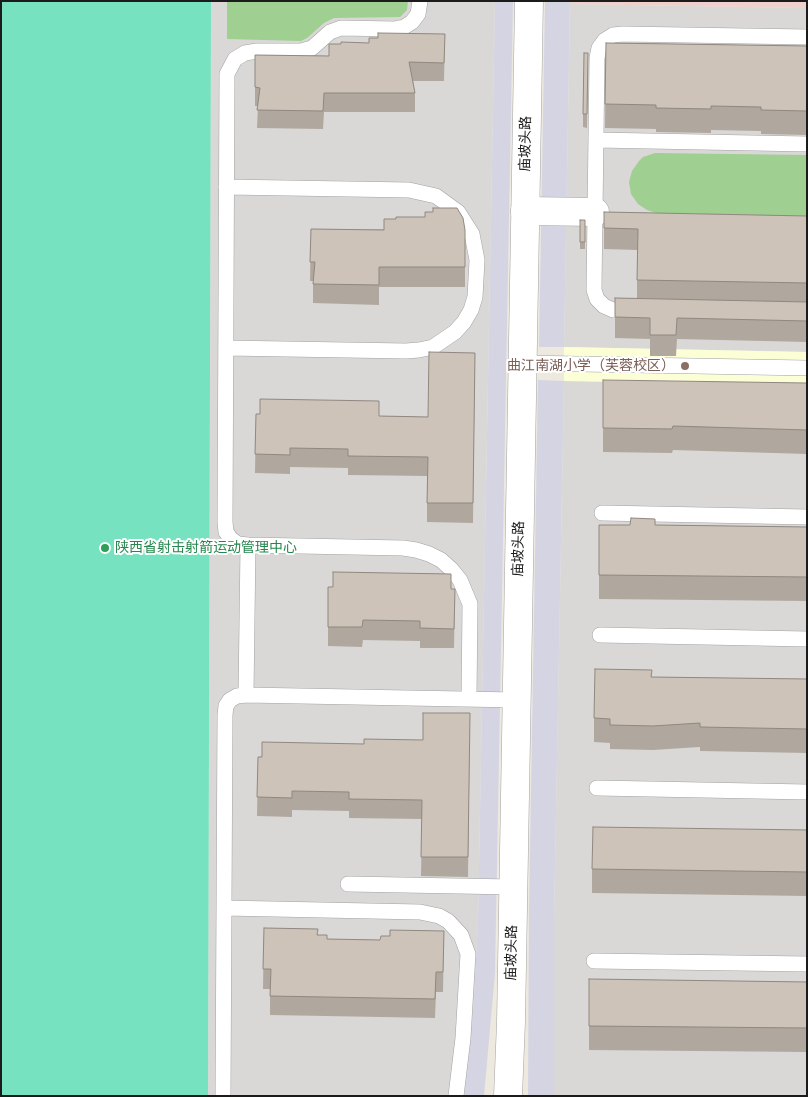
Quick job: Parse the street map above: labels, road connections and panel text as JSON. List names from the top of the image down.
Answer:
{
  "streets": {
    "street": ["庙坡头路"]
  },
  "places": ["曲江南湖小学（芙蓉校区）", "陕西省射击射箭运动管理中心"]
}
